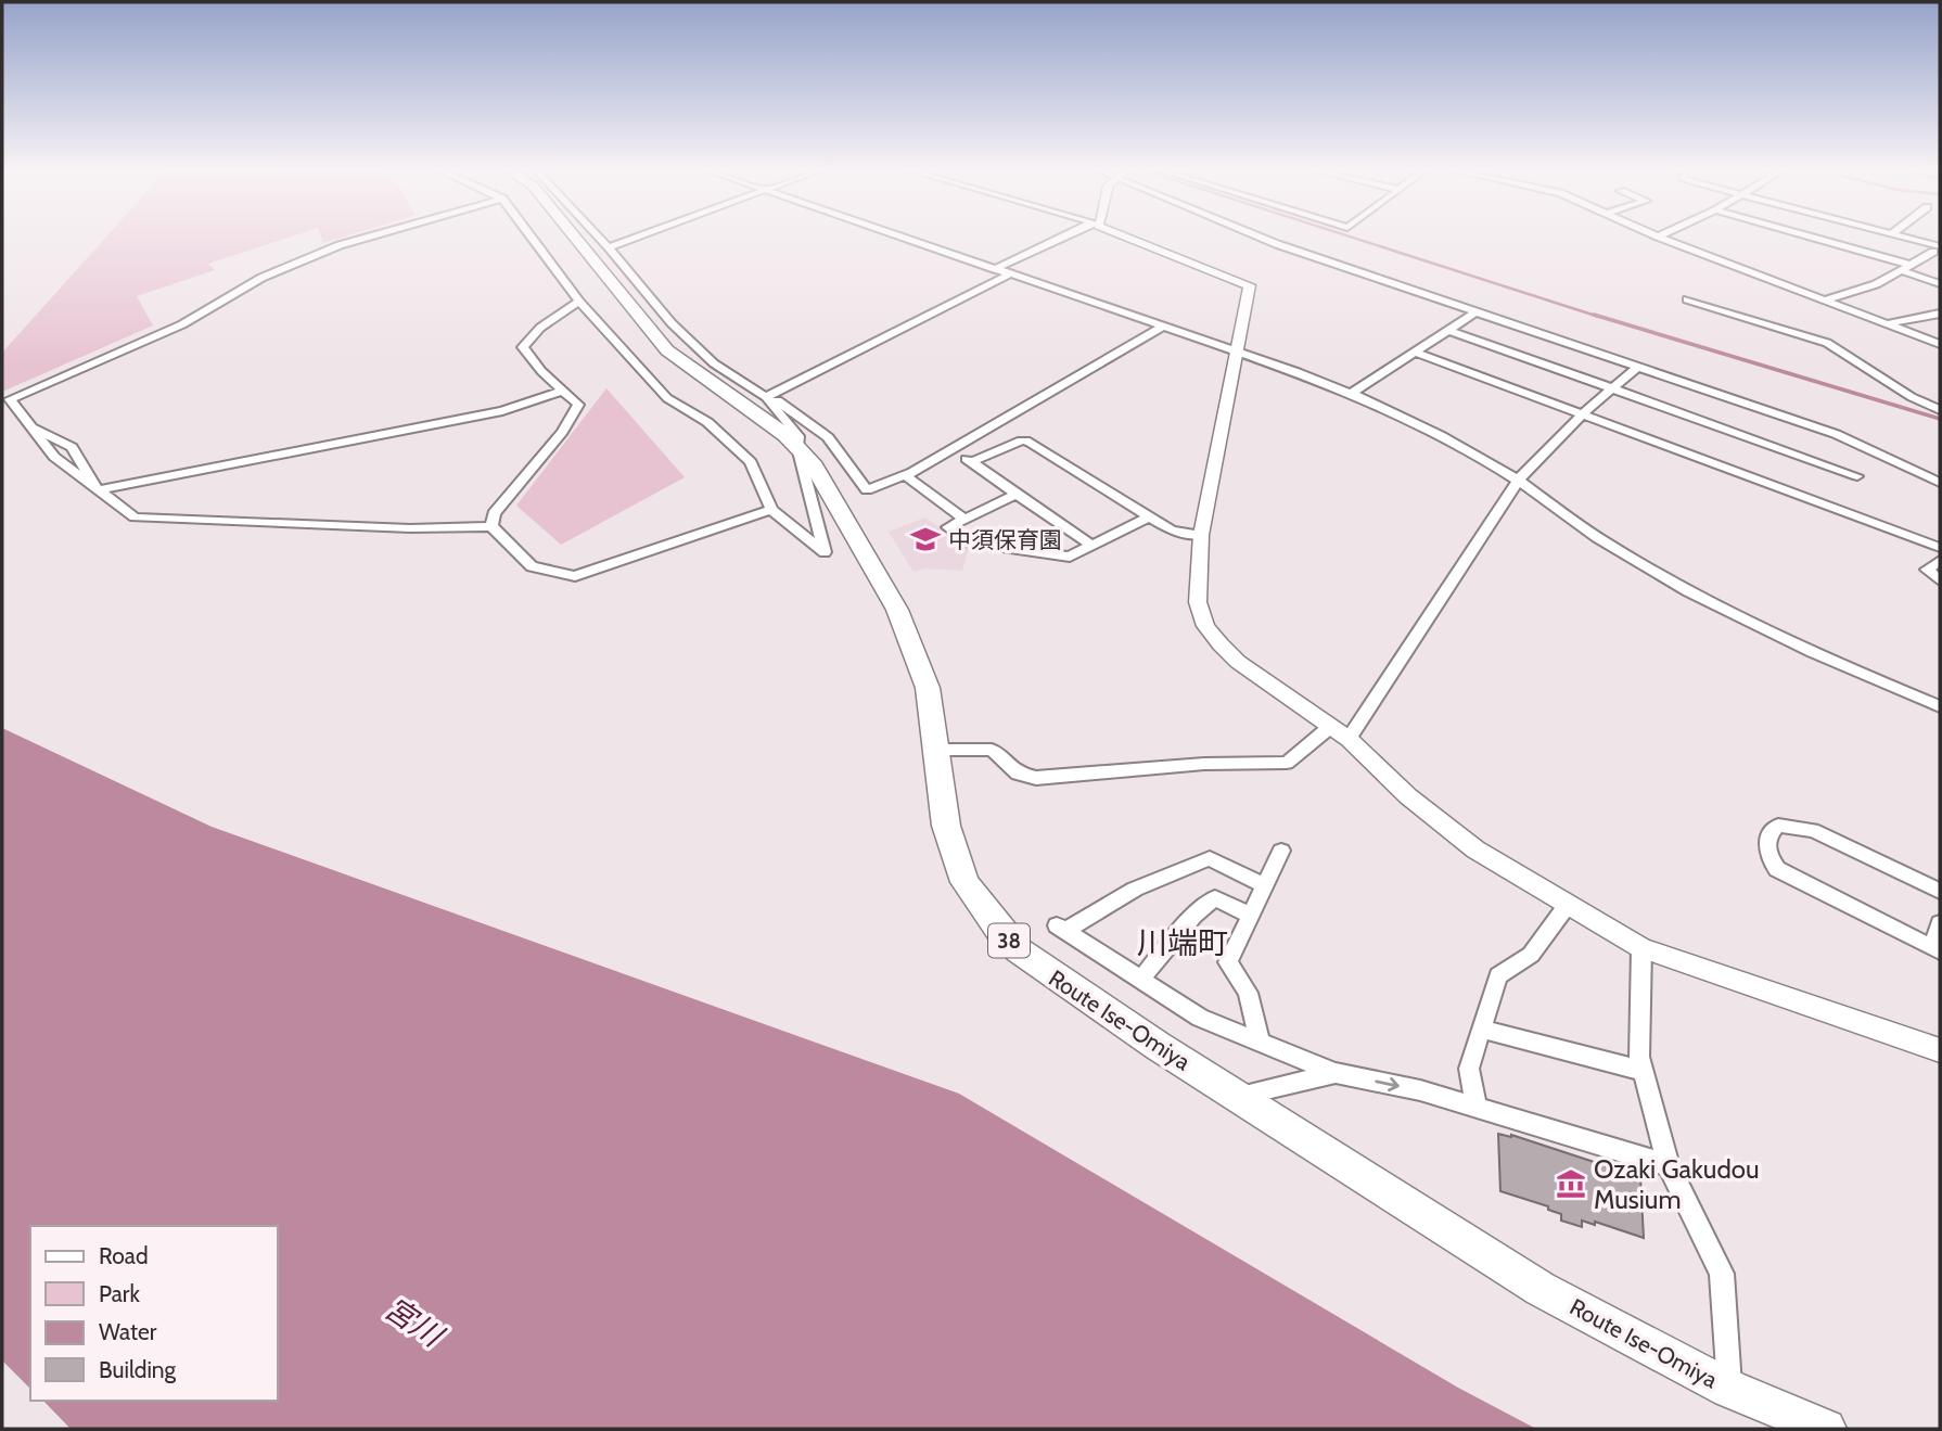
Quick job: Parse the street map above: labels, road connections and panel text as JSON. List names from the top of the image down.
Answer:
{
  "streets": {
    "main road": ["38", "Route Ise-Omiya"]
  },
  "districts": ["川端町"],
  "water": ["宮川"],
  "places": {
    "school or university": ["中須保育園"],
    "museum": ["Ozaki Gakudou Musium"]
  },
  "legend": [
    "Road",
    "Park",
    "Water",
    "Building"
  ]
}
